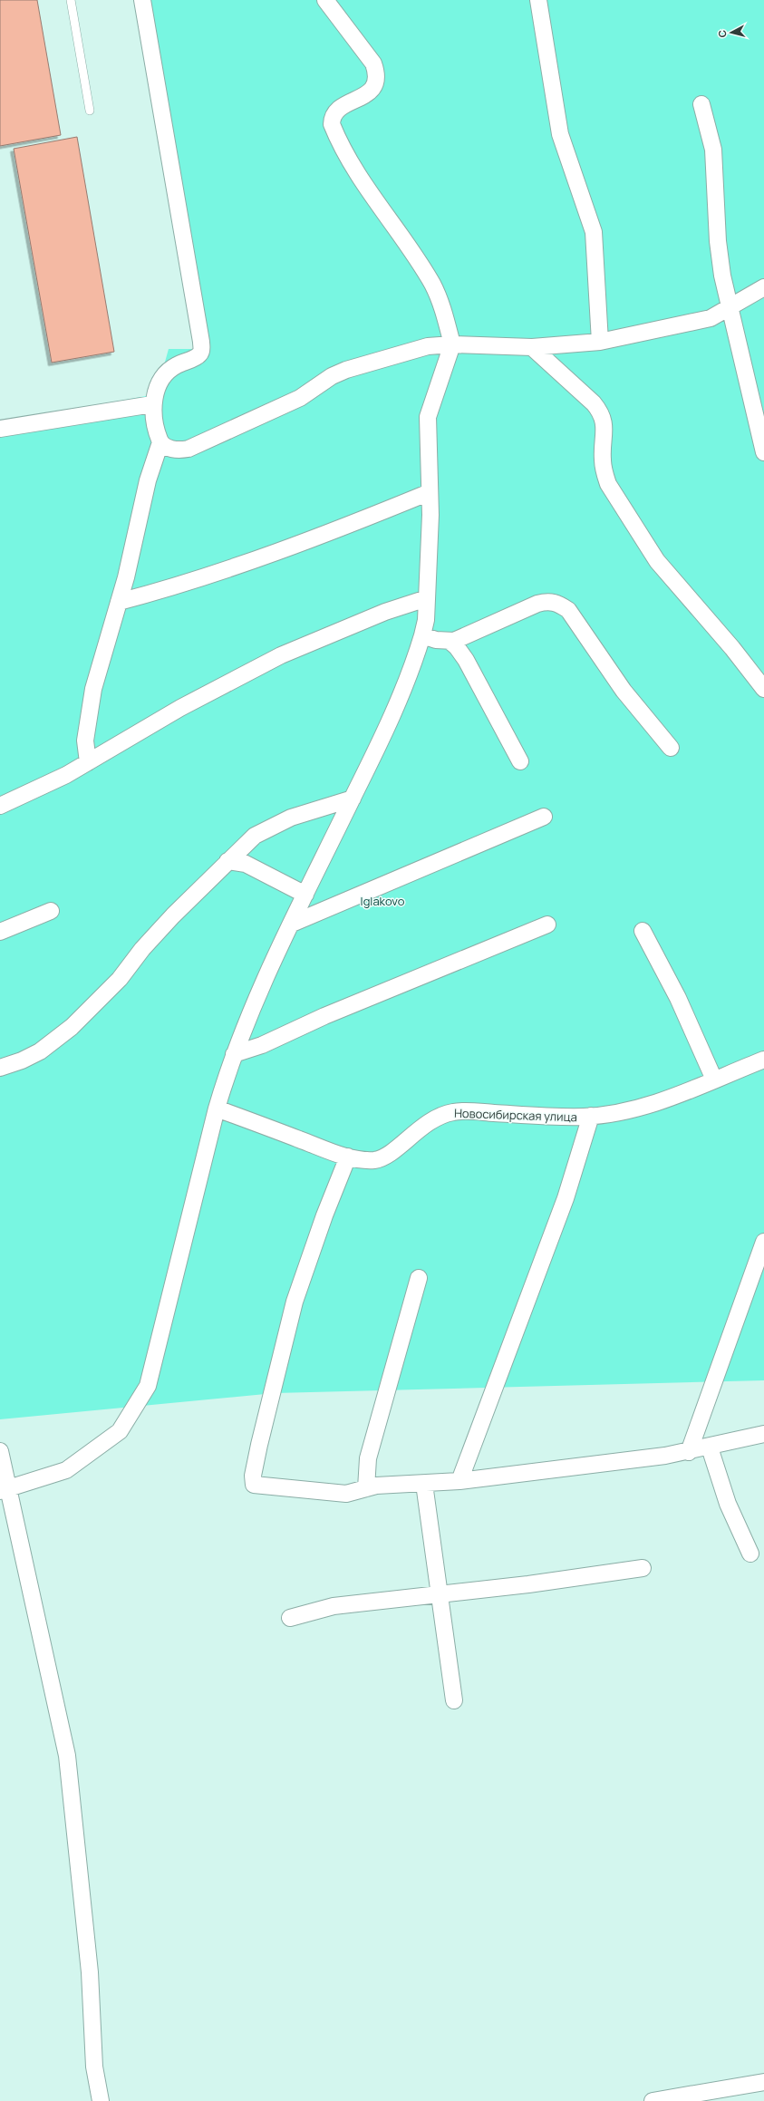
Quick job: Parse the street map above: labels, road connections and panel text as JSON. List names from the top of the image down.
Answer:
{
  "streets": {
    "street": ["Новосибирская улица"]
  },
  "parks": ["Iglakovo"],
  "north": "left"
}
